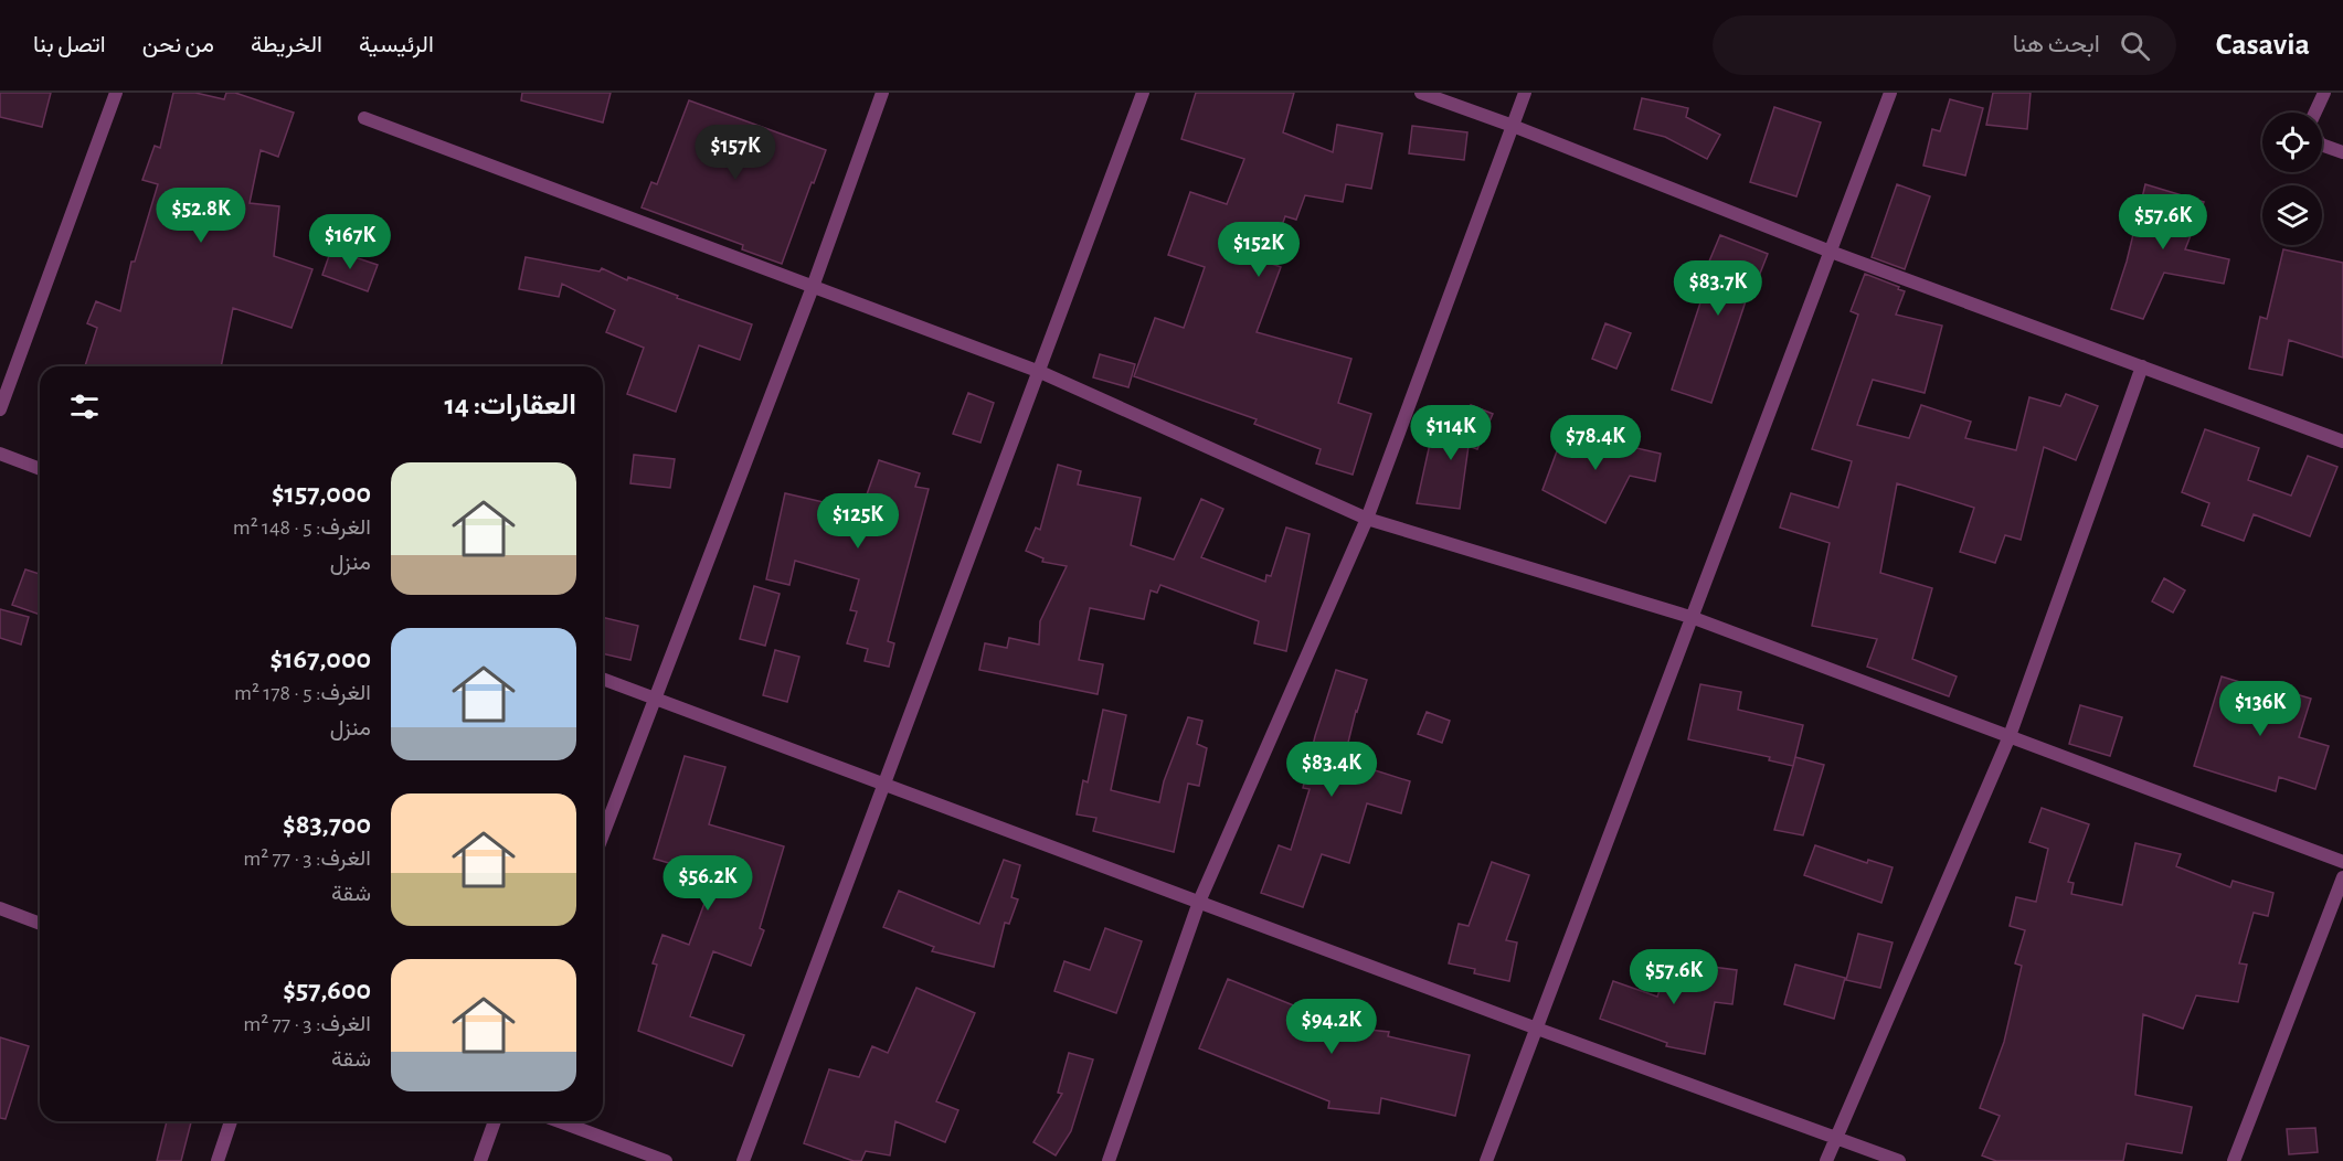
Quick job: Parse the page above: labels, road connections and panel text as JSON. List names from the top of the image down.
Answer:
{
  "page": {
    "header": "Casavia",
    "search": "ابحث هنا",
    "nav": [
      "الرئيسية",
      "الخريطة",
      "من نحن",
      "اتصل بنا"
    ],
    "price": [
      "$157K",
      "$52.8K",
      "$57.6K",
      "$167K",
      "$152K",
      "$83.7K",
      "$114K",
      "$78.4K",
      "$125K",
      "$136K",
      "$83.4K",
      "$56.2K",
      "$57.6K",
      "$94.2K"
    ],
    "heading": "العقارات: 14",
    "list": [
      {
        "name": "$157,000",
        "note": "الغرف: 5 · 148 m² · منزل"
      },
      {
        "name": "$167,000",
        "note": "الغرف: 5 · 178 m² · منزل"
      },
      {
        "name": "$83,700",
        "note": "الغرف: 3 · 77 m² · شقة"
      },
      {
        "name": "$57,600",
        "note": "الغرف: 3 · 77 m² · شقة"
      }
    ]
  }
}
